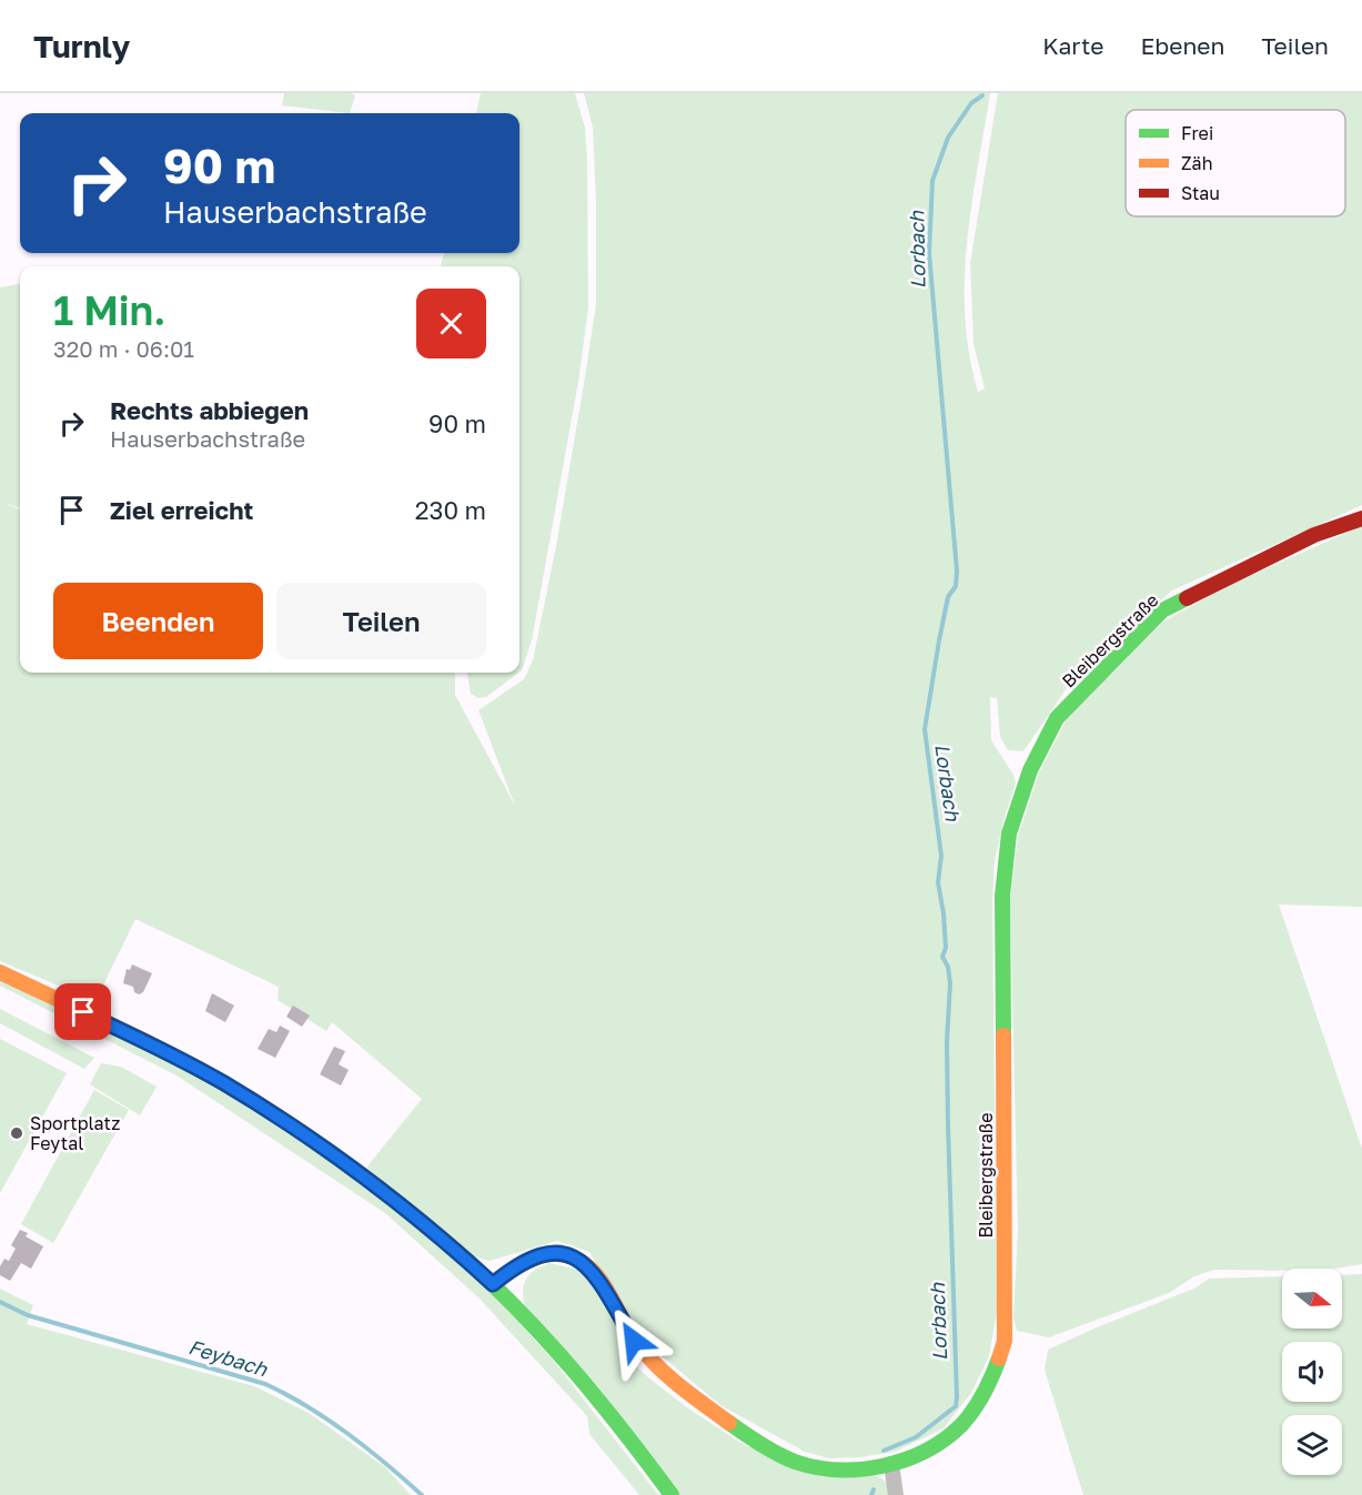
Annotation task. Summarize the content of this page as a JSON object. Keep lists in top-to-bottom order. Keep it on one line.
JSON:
{"streets":{"street":["Bleibergstraße"]},"water":["Lorbach","Feybach"],"places":["Sportplatz Feytal"],"legend":["Frei","Zäh","Stau"],"north":"right","page":{"header":"Turnly","nav":["Karte","Ebenen","Teilen"],"turn":["90 m","Hauserbachstraße"],"heading":["1 Min.","320 m · 06:01"],"list":[{"name":"Rechts abbiegen","note":"Hauserbachstraße","value":"90 m"},{"name":"Ziel erreicht","value":"230 m"}],"buttons":["Beenden","Teilen"]}}
